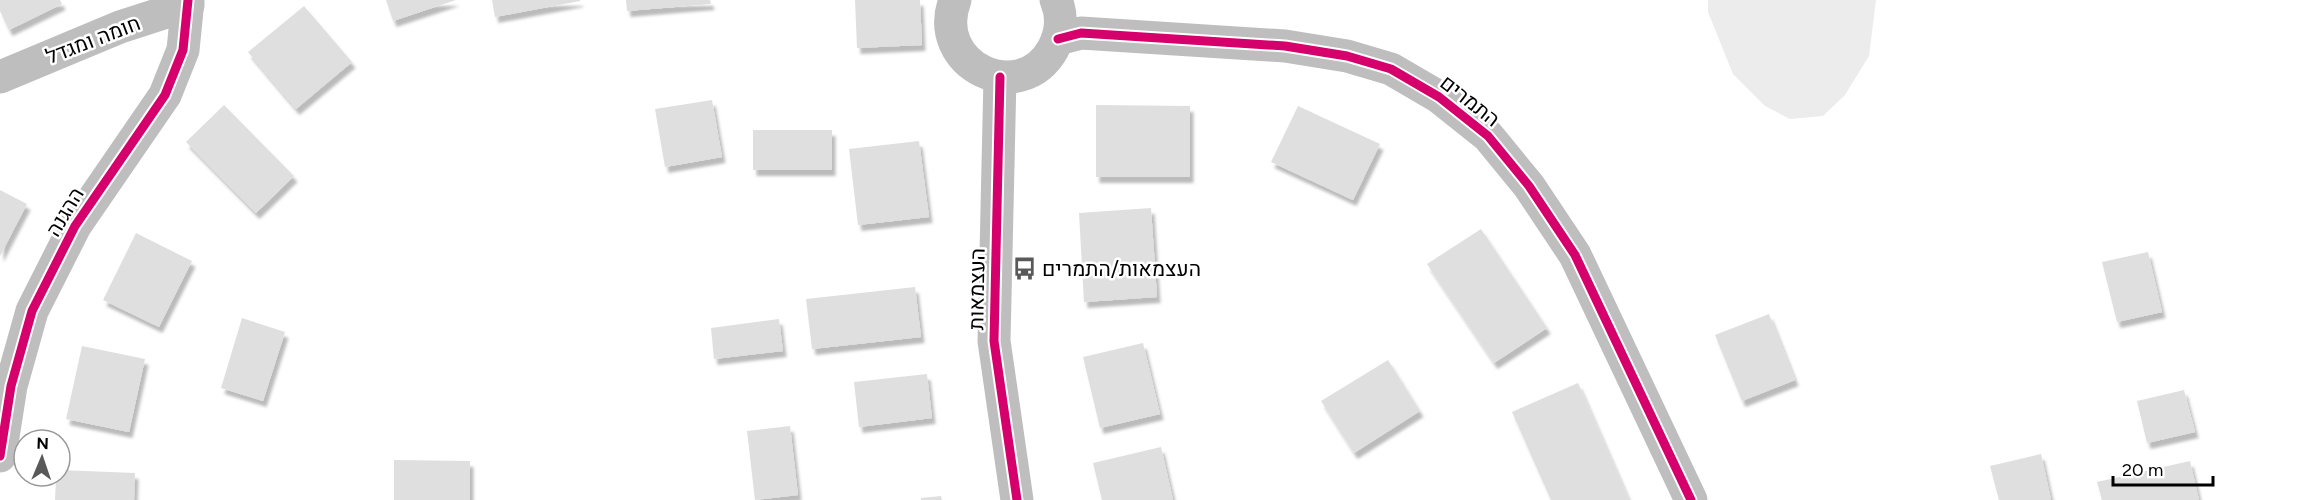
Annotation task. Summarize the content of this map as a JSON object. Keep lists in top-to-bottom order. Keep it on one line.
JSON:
{"streets":{"street":["חומה ומגדל","התמרים","ההגנה","העצמאות"]},"crossings":[["חומה ומגדל","ההגנה"]],"places":{"bus stop":["העצמאות/התמרים"]},"scale_bar":"20 m","north":"top"}
